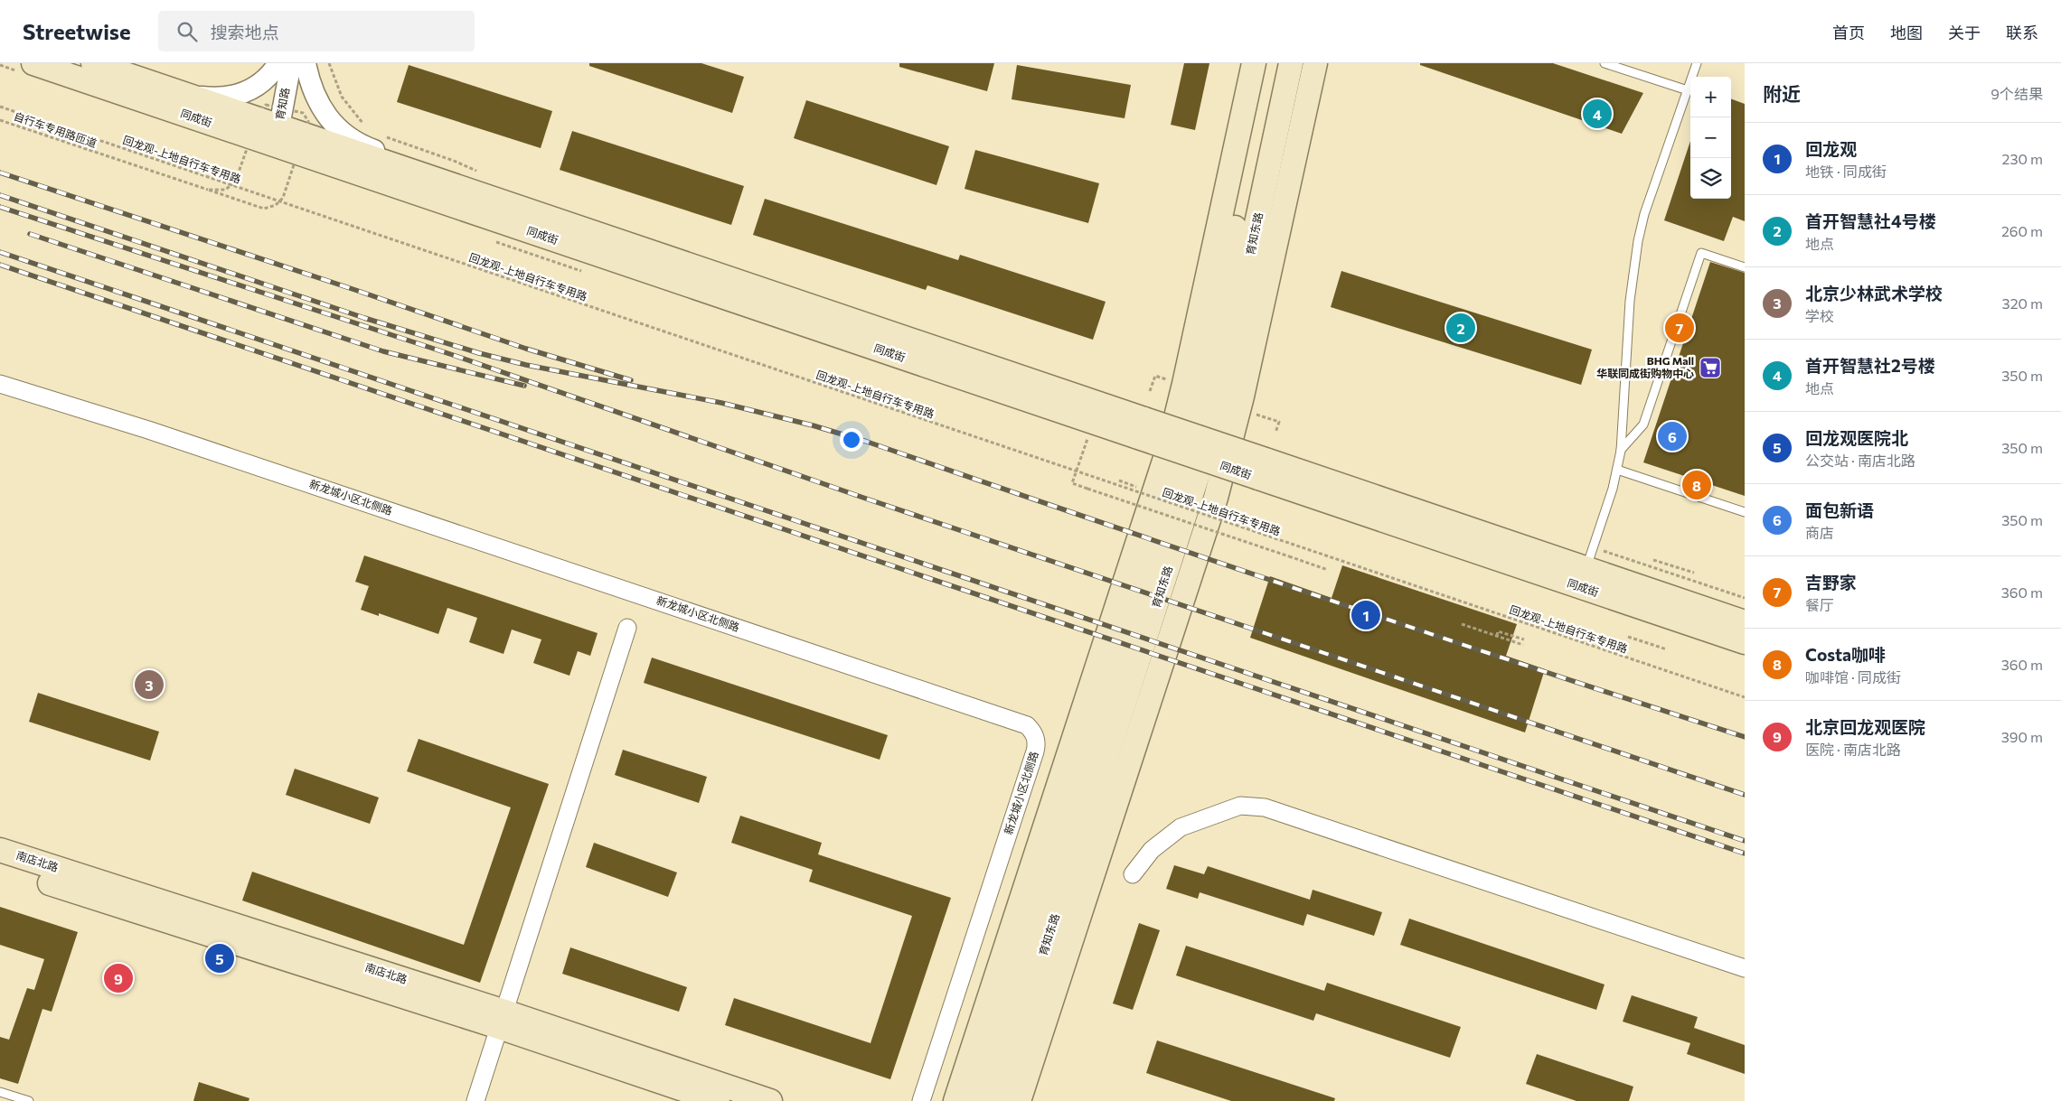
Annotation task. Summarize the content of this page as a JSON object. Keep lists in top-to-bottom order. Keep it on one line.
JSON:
{"streets":{"main road":["同成街","育知东路","南店北路"],"street":["育知路","新龙城小区北侧路"],"path":["自行车专用路匝道","回龙观-上地自行车专用路"]},"crossings":[["育知路","同成街"]],"places":{"supermarket":["BHG Mall 华联同成街购物中心"]},"page":{"header":"Streetwise","search":"搜索地点","nav":["首页","地图","关于","联系"],"heading":["附近","9个结果"],"map_buttons":["+","−"],"pins":["4","2","7","6","8","1","3","5","9"],"list":[{"mark":"1","name":"回龙观","note":"地铁 · 同成街","value":"230 m"},{"mark":"2","name":"首开智慧社4号楼","note":"地点","value":"260 m"},{"mark":"3","name":"北京少林武术学校","note":"学校","value":"320 m"},{"mark":"4","name":"首开智慧社2号楼","note":"地点","value":"350 m"},{"mark":"5","name":"回龙观医院北","note":"公交站 · 南店北路","value":"350 m"},{"mark":"6","name":"面包新语","note":"商店","value":"350 m"},{"mark":"7","name":"吉野家","note":"餐厅","value":"360 m"},{"mark":"8","name":"Costa咖啡","note":"咖啡馆 · 同成街","value":"360 m"},{"mark":"9","name":"北京回龙观医院","note":"医院 · 南店北路","value":"390 m"}]}}
